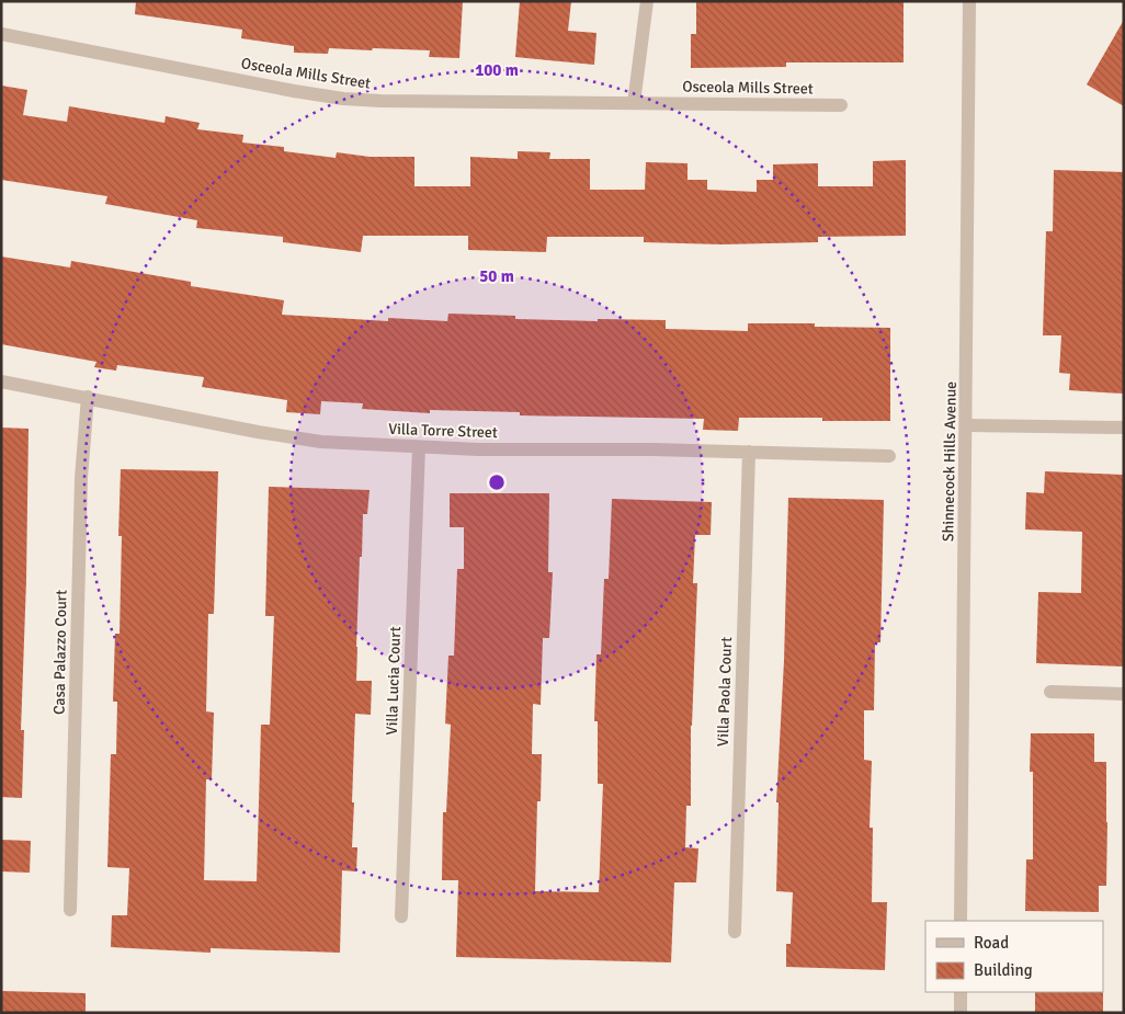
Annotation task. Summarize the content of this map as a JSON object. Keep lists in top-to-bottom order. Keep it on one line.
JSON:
{"streets":{"street":["Osceola Mills Street","Villa Torre Street","Shinnecock Hills Avenue","Casa Palazzo Court","Villa Lucia Court","Villa Paola Court"]},"crossings":[["Villa Torre Street","Casa Palazzo Court"],["Villa Torre Street","Villa Lucia Court"],["Villa Torre Street","Villa Paola Court"]],"legend":["Road","Building"],"rings":["100 m","50 m"]}
